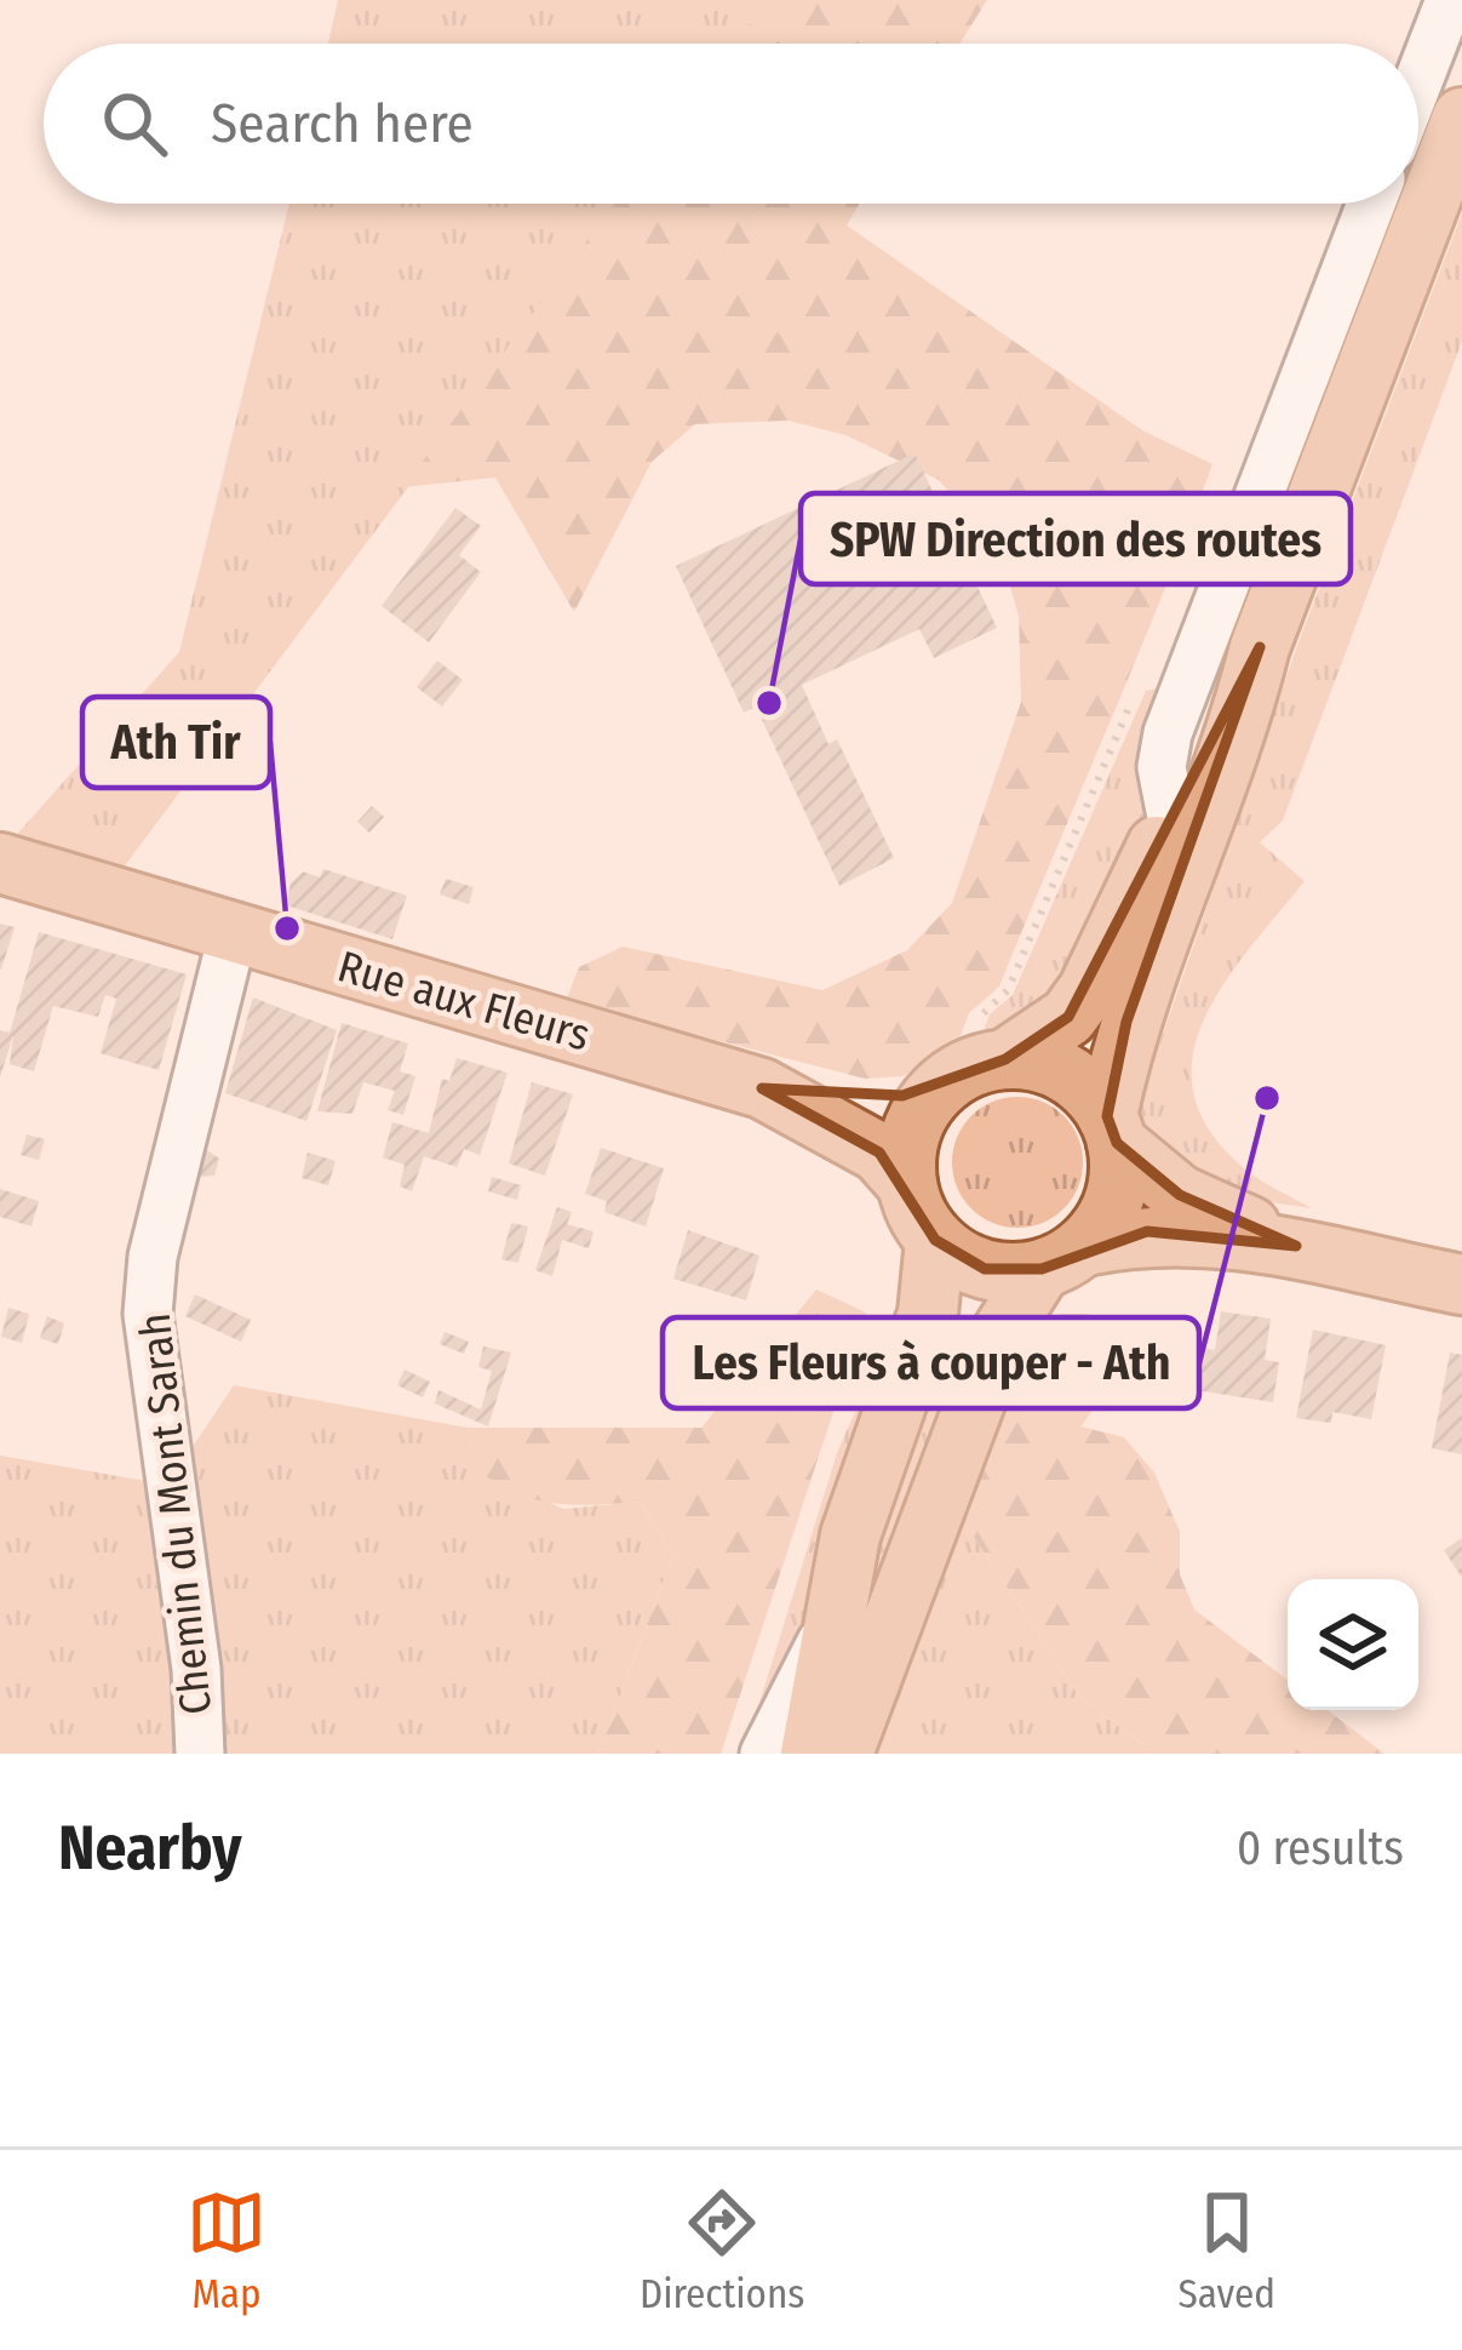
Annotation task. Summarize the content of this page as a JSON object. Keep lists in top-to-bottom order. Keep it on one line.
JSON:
{"streets":{"main road":["Rue aux Fleurs"],"street":["Chemin du Mont Sarah"]},"crossings":[["Rue aux Fleurs","Chemin du Mont Sarah"]],"places":["SPW Direction des routes","Ath Tir","Les Fleurs à couper - Ath"],"page":{"search":"Search here","heading":["Nearby","0 results"],"nav":["Map","Directions","Saved"]}}
